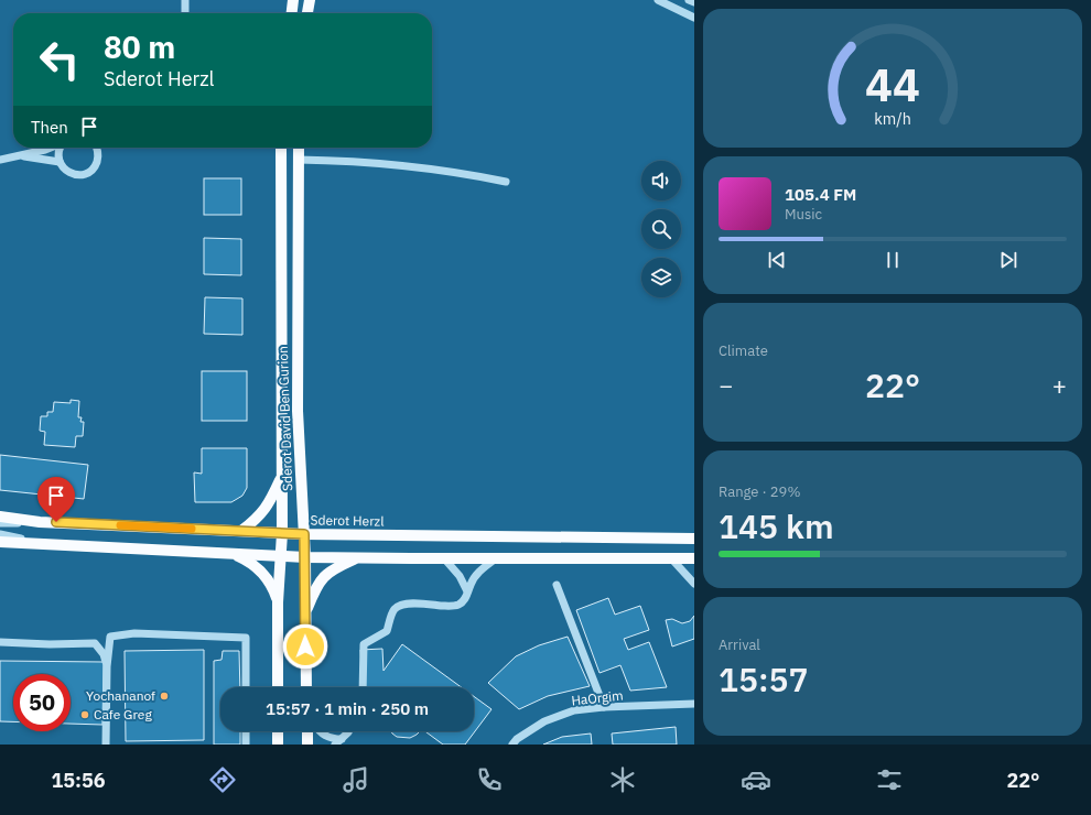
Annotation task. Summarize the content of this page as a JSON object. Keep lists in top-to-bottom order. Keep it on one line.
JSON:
{"streets":{"main road":["Sderot David Ben Gurion","Sderot Herzl"],"street":["HaOrgim"]},"crossings":[["Sderot David Ben Gurion","Sderot Herzl"]],"places":["Yochananof","Cafe Greg"],"page":{"turn":["80 m","Sderot Herzl"],"then":"Then","song":["105.4 FM","Music"],"tile":["Climate",["Range · 29%","145 km"],["Arrival","15:57"]],"heat":["−","22°","+"],"limit":"50","trip":"15:57 · 1 min · 250 m","tabs":["15:56","22°"],"gauge":["44","km/h"]}}
